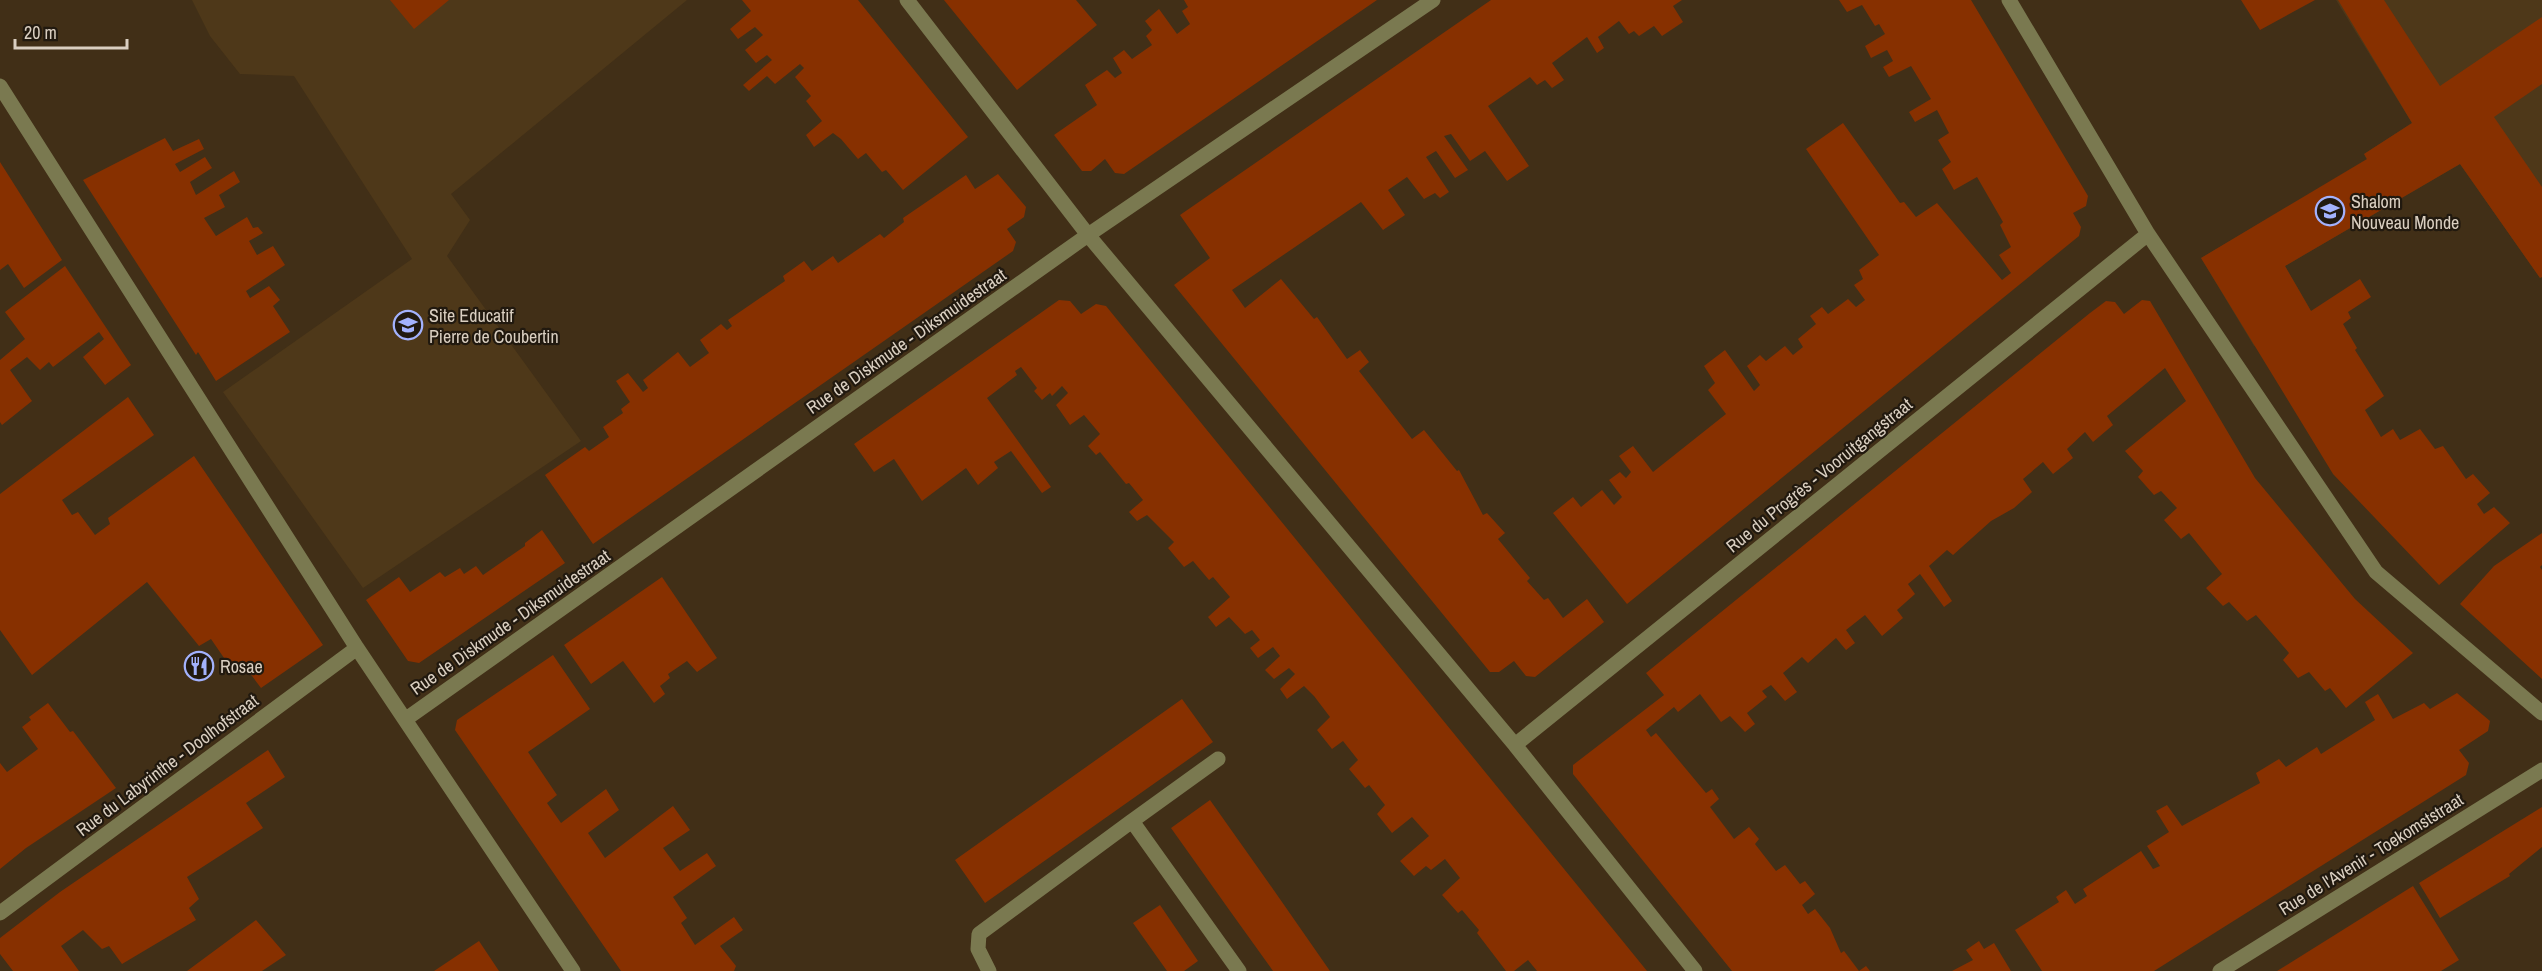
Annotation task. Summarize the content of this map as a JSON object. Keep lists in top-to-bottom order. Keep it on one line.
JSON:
{"streets":{"street":["Rue de Diskmude - Diksmuidestraat","Rue du Progrès - Vooruitgangstraat","Rue du Labyrinthe - Doolhofstraat","Rue de l'Avenir - Toekomststraat"]},"places":{"school or university":["Shalom Nouveau Monde","Site Educatif Pierre de Coubertin"],"restaurant":["Rosae"]},"scale_bar":"20 m"}
